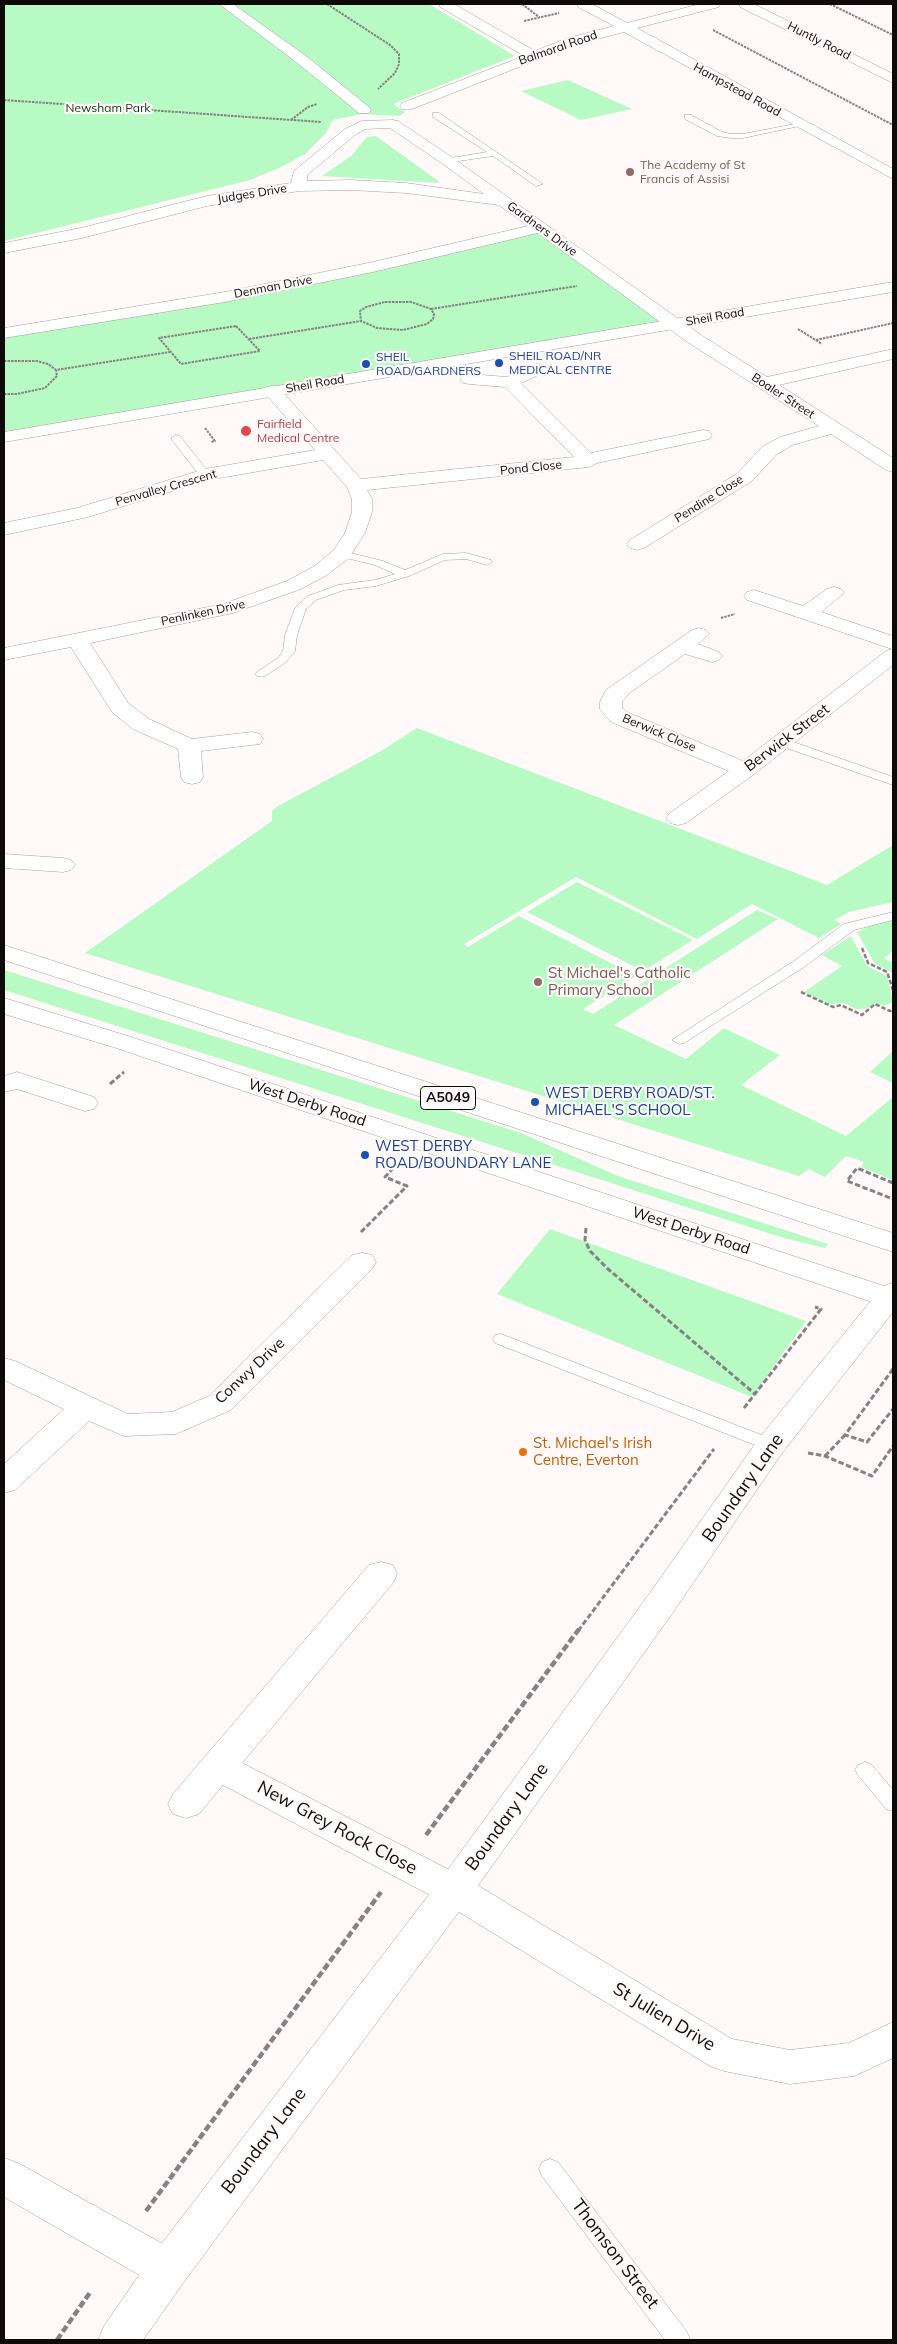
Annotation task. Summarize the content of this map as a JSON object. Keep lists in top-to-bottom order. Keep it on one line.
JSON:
{"streets":{"main road":["Huntly Road","Balmoral Road","Hampstead Road","Judges Drive","Gardners Drive","Denman Drive","Sheil Road","Boaler Street","Pond Close","Penvalley Crescent","Pendine Close","Penlinken Drive","Berwick Close","Berwick Street","A5049","West Derby Road","Conwy Drive","Boundary Lane","New Grey Rock Close","St Julien Drive"],"lane":["Thomson Street"]},"crossings":[["Balmoral Road","Hampstead Road"],["Judges Drive","Gardners Drive"],["Gardners Drive","Denman Drive"],["Gardners Drive","Sheil Road"],["Gardners Drive","Boaler Street"],["Sheil Road","Boaler Street"],["Sheil Road","Penlinken Drive"],["Boaler Street","Pendine Close"],["Pond Close","Penlinken Drive"],["Penvalley Crescent","Penlinken Drive"],["Berwick Close","Berwick Street"],["West Derby Road","Boundary Lane"],["Boundary Lane","New Grey Rock Close"],["Boundary Lane","St Julien Drive"],["New Grey Rock Close","St Julien Drive"]],"parks":["Newsham Park"],"places":["The Academy of St Francis of Assisi","SHEIL ROAD/NR MEDICAL CENTRE","SHEIL ROAD/GARDNERS","Fairfield Medical Centre","St Michael's Catholic Primary School","WEST DERBY ROAD/ST. MICHAEL'S SCHOOL","WEST DERBY ROAD/BOUNDARY LANE","St. Michael's Irish Centre, Everton"]}
